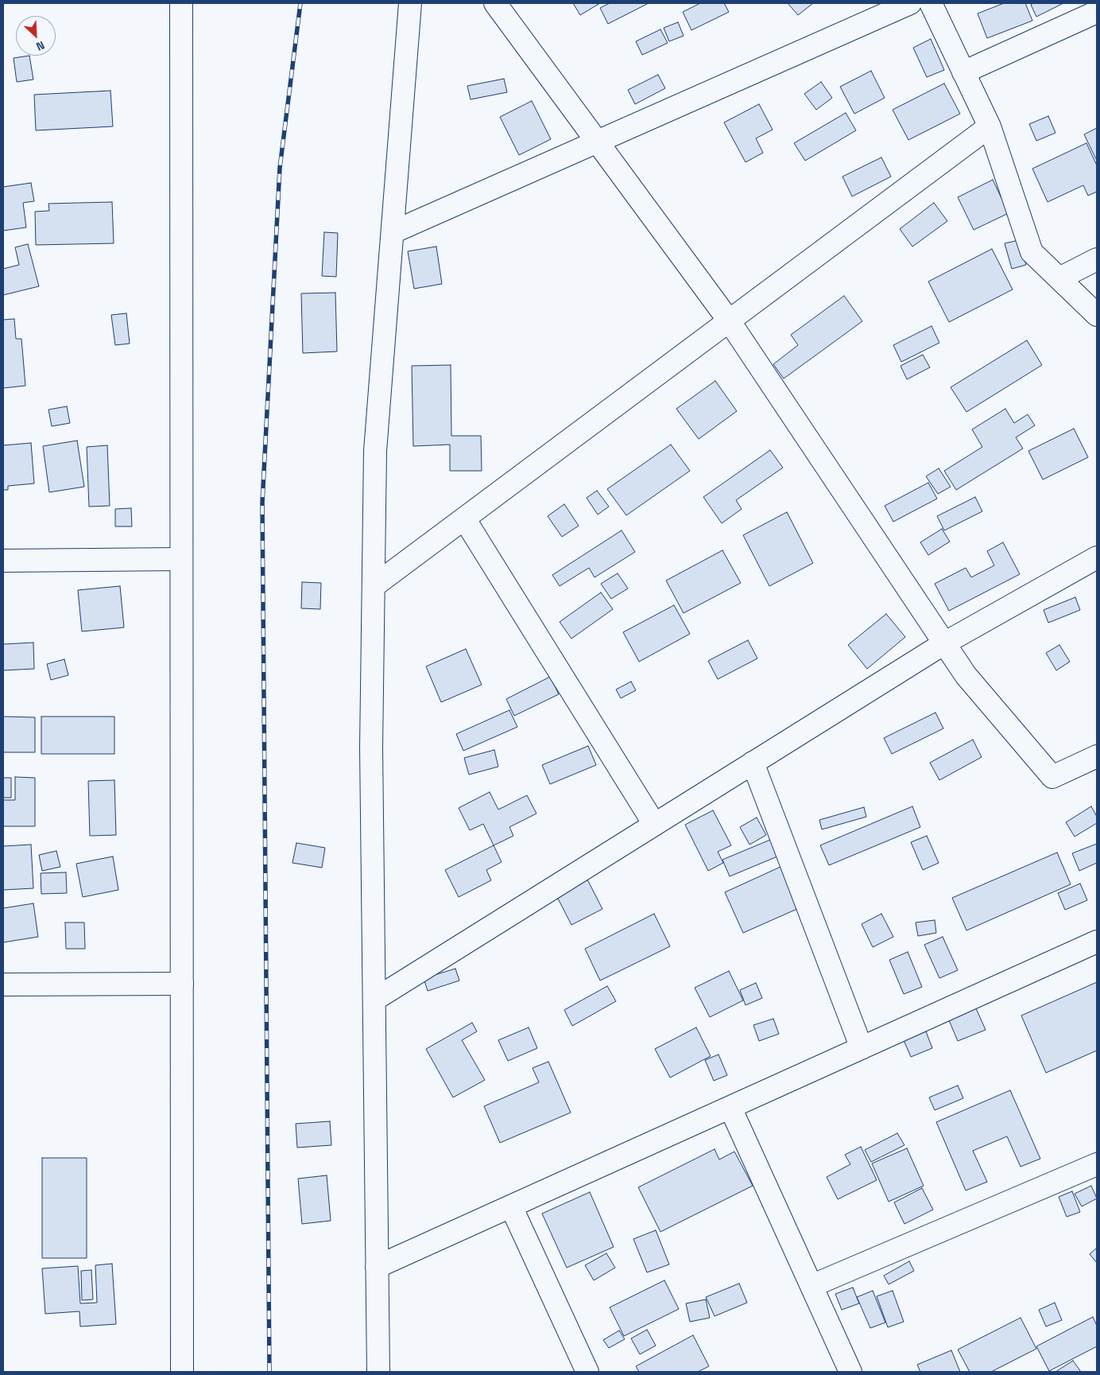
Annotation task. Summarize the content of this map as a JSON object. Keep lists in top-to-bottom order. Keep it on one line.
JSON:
{"north":"bottom right"}
